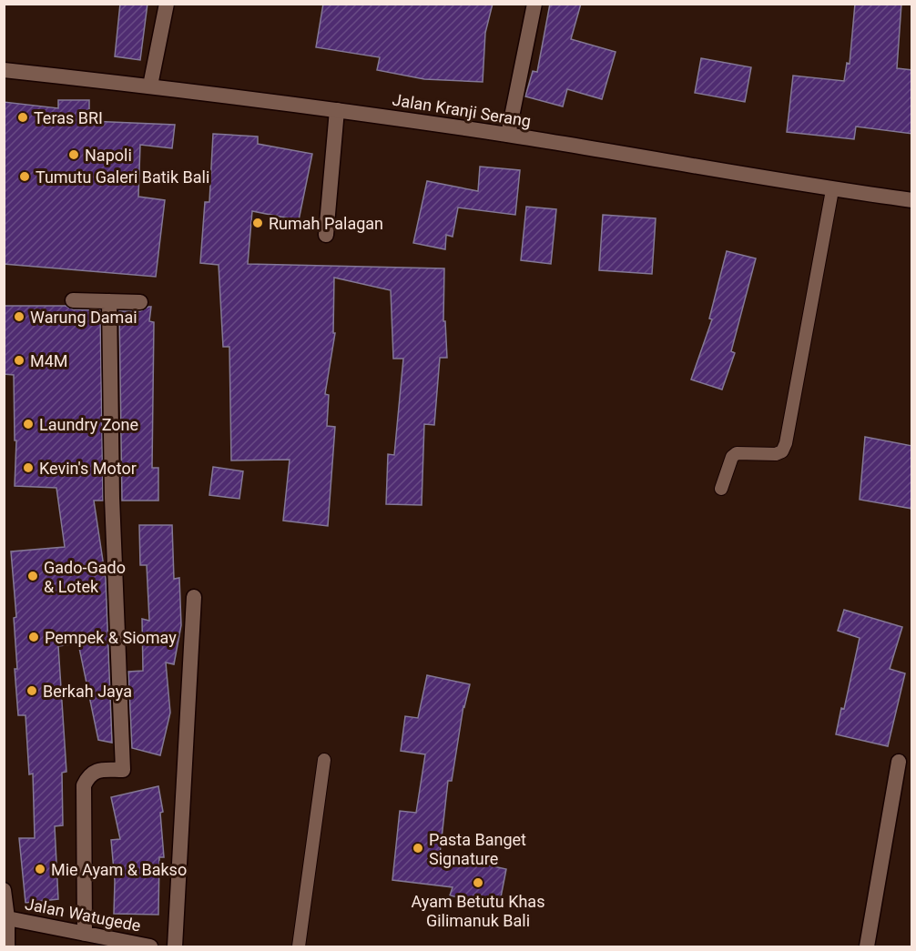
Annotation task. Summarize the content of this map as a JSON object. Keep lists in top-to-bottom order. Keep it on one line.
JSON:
{"streets":{"street":["Jalan Kranji Serang","Jalan Watugede"]},"places":["Teras BRI","Napoli","Tumutu Galeri Batik Bali","Rumah Palagan","Warung Damai","M4M","Laundry Zone","Kevin's Motor","Gado-Gado & Lotek","Pempek & Siomay","Berkah Jaya","Pasta Banget Signature","Mie Ayam & Bakso","Ayam Betutu Khas Gilimanuk Bali"]}
